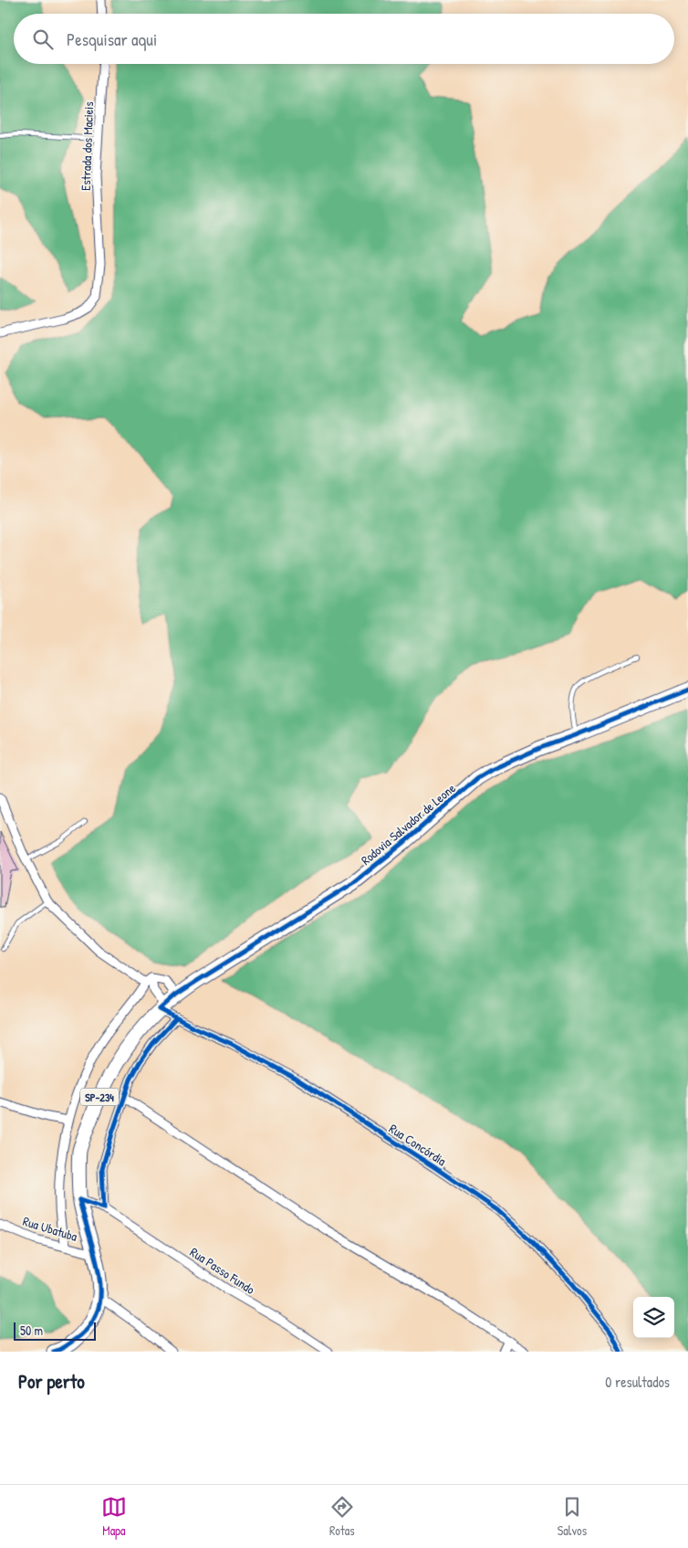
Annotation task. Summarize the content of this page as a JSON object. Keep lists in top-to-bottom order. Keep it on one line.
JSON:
{"streets":{"main road":["Rodovia Salvador de Leone","SP-234"],"street":["Estrada dos Macieis","Rua Concórdia","Rua Ubatuba","Rua Passo Fundo"]},"crossings":[["Rodovia Salvador de Leone","Rua Concórdia"],["Rodovia Salvador de Leone","Rua Ubatuba"],["Rodovia Salvador de Leone","Rua Passo Fundo"]],"scale_bar":"50 m","page":{"search":"Pesquisar aqui","scale":"50 m","heading":["Por perto","0 resultados"],"nav":["Mapa","Rotas","Salvos"]}}
